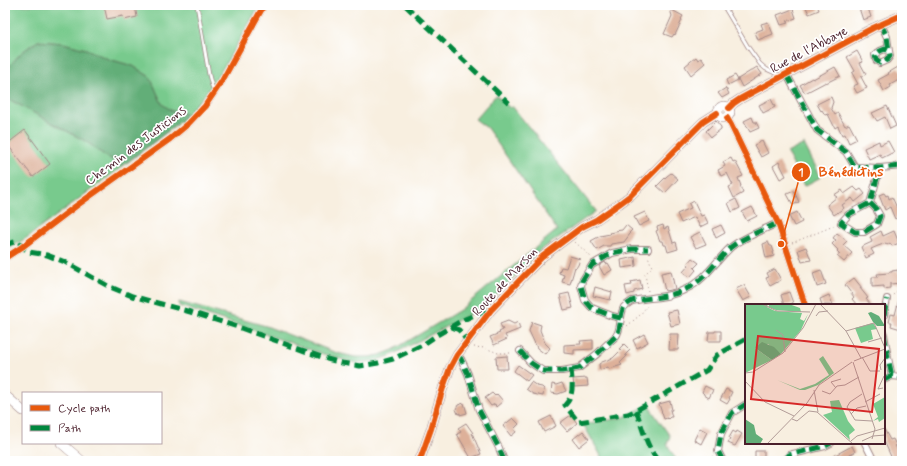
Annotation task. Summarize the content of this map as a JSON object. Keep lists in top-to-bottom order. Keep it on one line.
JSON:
{"streets":{"street":["Rue de l'Abbaye","Chemin des Justicions","Route de Marson"]},"crossings":[["Rue de l'Abbaye","Route de Marson"]],"places":["Bénédictins"],"legend":["Cycle path","Path"]}
